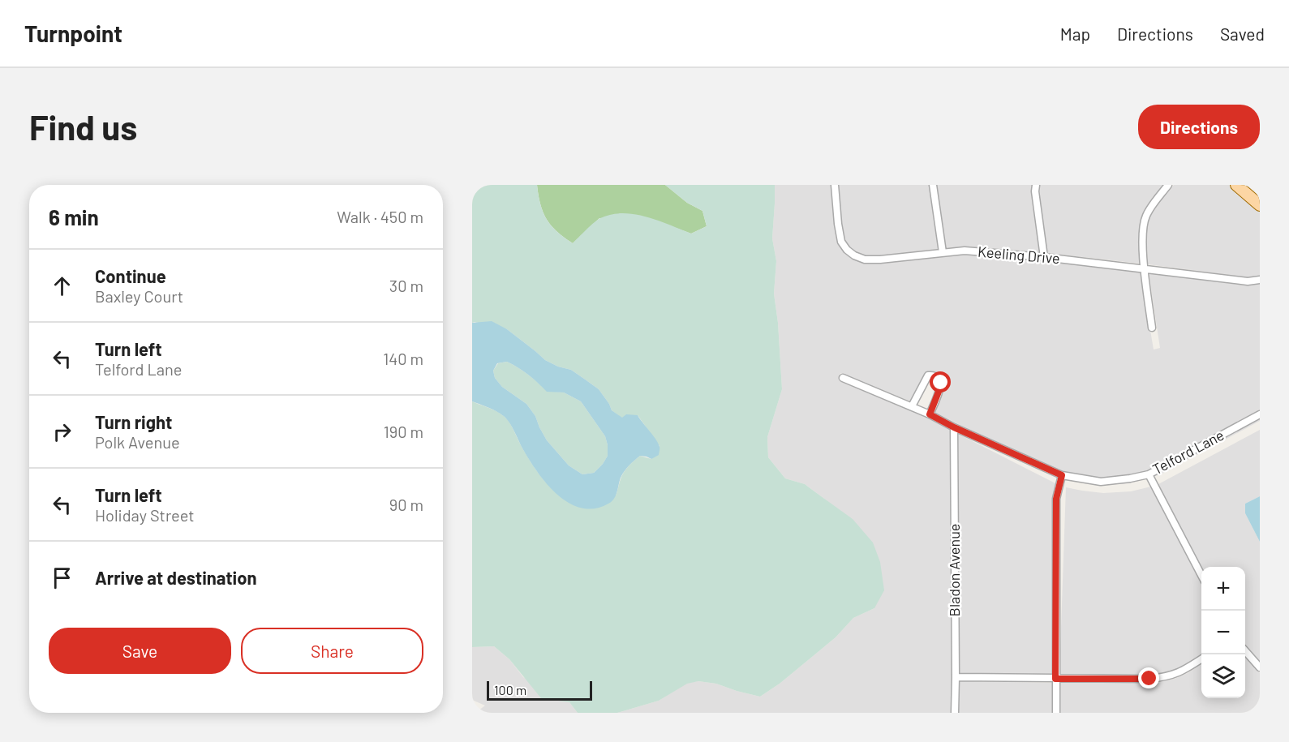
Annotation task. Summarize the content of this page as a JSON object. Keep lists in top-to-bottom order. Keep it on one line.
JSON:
{"streets":{"street":["Keeling Drive","Telford Lane","Bladon Avenue"]},"crossings":[["Telford Lane","Bladon Avenue"]],"scale_bar":"100 m","page":{"header":"Turnpoint","nav":["Map","Directions","Saved"],"buttons":["Directions",["Save","Share"]],"title":"Find us","heading":["6 min","Walk · 450 m"],"list":[["Continue","Baxley Court","30 m"],["Turn left","Telford Lane","140 m"],["Turn right","Polk Avenue","190 m"],["Turn left","Holiday Street","90 m"],"Arrive at destination"],"map_buttons":["+","−"],"scale":"100 m"}}
